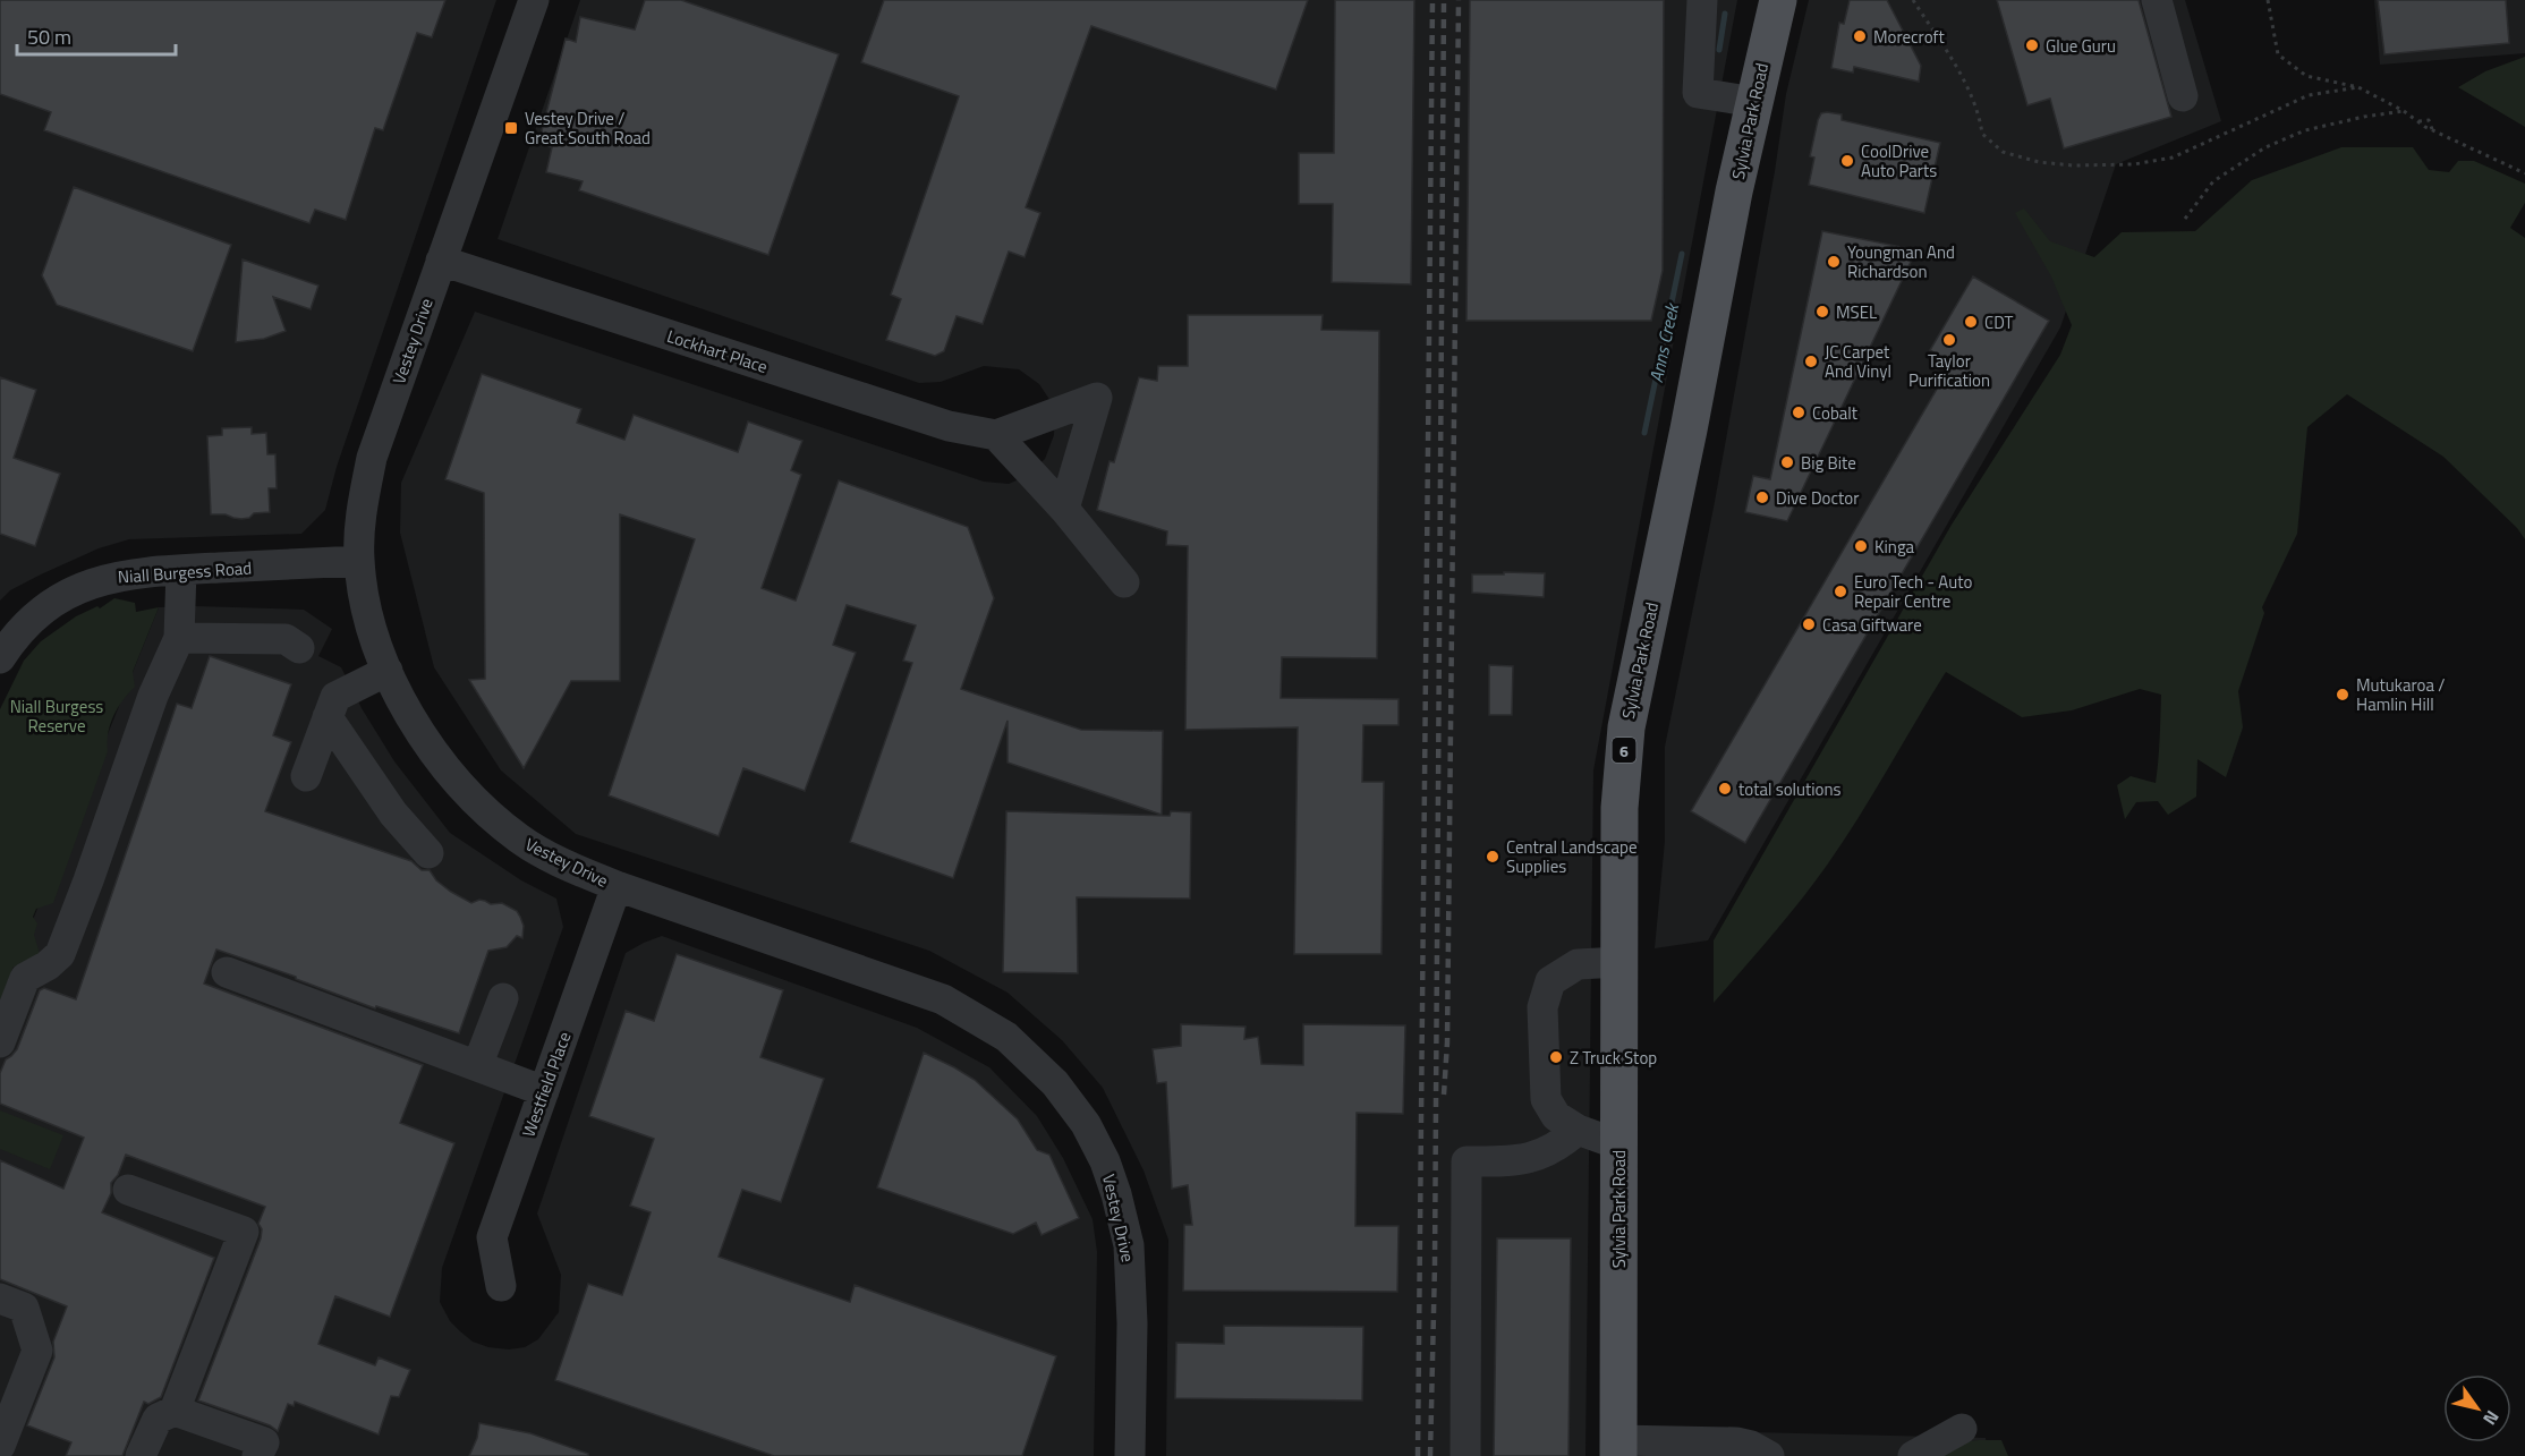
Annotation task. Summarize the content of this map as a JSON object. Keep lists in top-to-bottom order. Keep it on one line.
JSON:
{"streets":{"main road":["Sylvia Park Road","6"],"street":["Vestey Drive","Lockhart Place","Niall Burgess Road","Westfield Place"]},"crossings":[["Vestey Drive","Lockhart Place"],["Vestey Drive","Niall Burgess Road"],["Vestey Drive","Westfield Place"]],"water":["Anns Creek"],"parks":["Niall Burgess Reserve"],"places":{"other":["Morecroft","Glue Guru","CoolDrive Auto Parts","Youngman And Richardson","MSEL","CDT","Taylor Purification","JC Carpet And Vinyl","Cobalt","Big Bite","Dive Doctor","Kinga","Euro Tech - Auto Repair Centre","Casa Giftware","Mutukaroa / Hamlin Hill","total solutions","Central Landscape Supplies","Z Truck Stop"],"transit":["Vestey Drive / Great South Road"]},"scale_bar":"50 m","north":"bottom right"}
